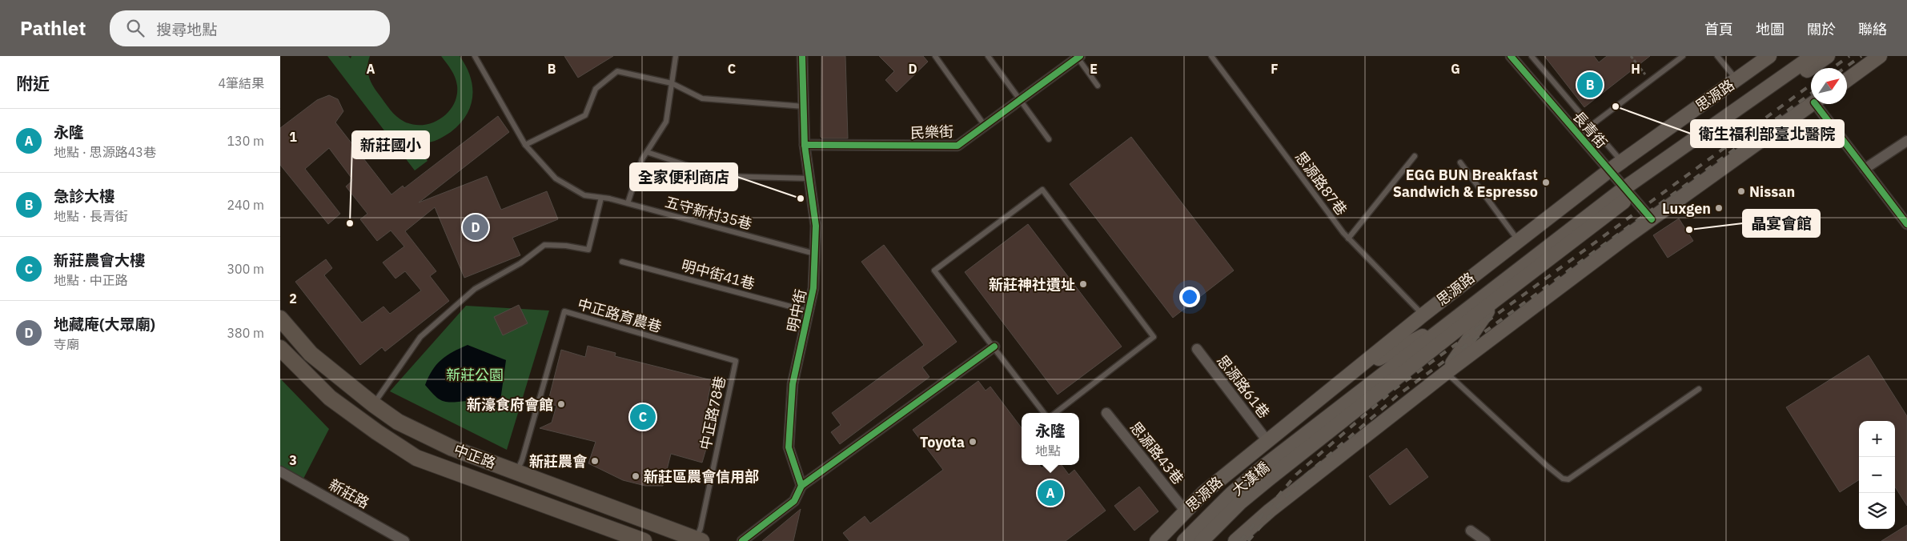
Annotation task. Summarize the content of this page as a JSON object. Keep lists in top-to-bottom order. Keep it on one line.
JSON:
{"streets":{"main road":["思源路","中正路","大漢橋"],"street":["長青街","民樂街","明中街","思源路61巷","思源路43巷","新莊路"],"lane":["思源路87巷","五守新村35巷","明中街41巷","中正路育農巷","中正路78巷"]},"crossings":[["思源路","長青街"],["思源路","思源路87巷"],["思源路","思源路61巷"],["思源路","思源路43巷"],["思源路","大漢橋"],["民樂街","明中街"],["五守新村35巷","明中街"],["明中街41巷","明中街"],["中正路育農巷","中正路78巷"],["中正路育農巷","中正路"],["中正路78巷","中正路"]],"parks":["新莊公園"],"places":["衛生福利部臺北醫院","EGG BUN Breakfast Sandwich & Espresso","Nissan","全家便利商店","Luxgen","新莊國小","晶宴會館","新莊神社遺址","新濠食府會館","Toyota","新莊農會","新莊區農會信用部"],"north":"top right","page":{"header":"Pathlet","search":"搜尋地點","nav":["首頁","地圖","關於","聯絡"],"heading":["附近","4筆結果"],"pins":["B","D","C","A"],"list":[{"mark":"A","name":"永隆","note":"地點 · 思源路43巷","value":"130 m"},{"mark":"B","name":"急診大樓","note":"地點 · 長青街","value":"240 m"},{"mark":"C","name":"新莊農會大樓","note":"地點 · 中正路","value":"300 m"},{"mark":"D","name":"地藏庵(大眾廟)","note":"寺廟","value":"380 m"}],"popup":["永隆","地點"],"map_buttons":["+","−"]},"grid":{"columns":["A","B","C","D","E","F","G","H"],"rows":["1","2","3"]}}
